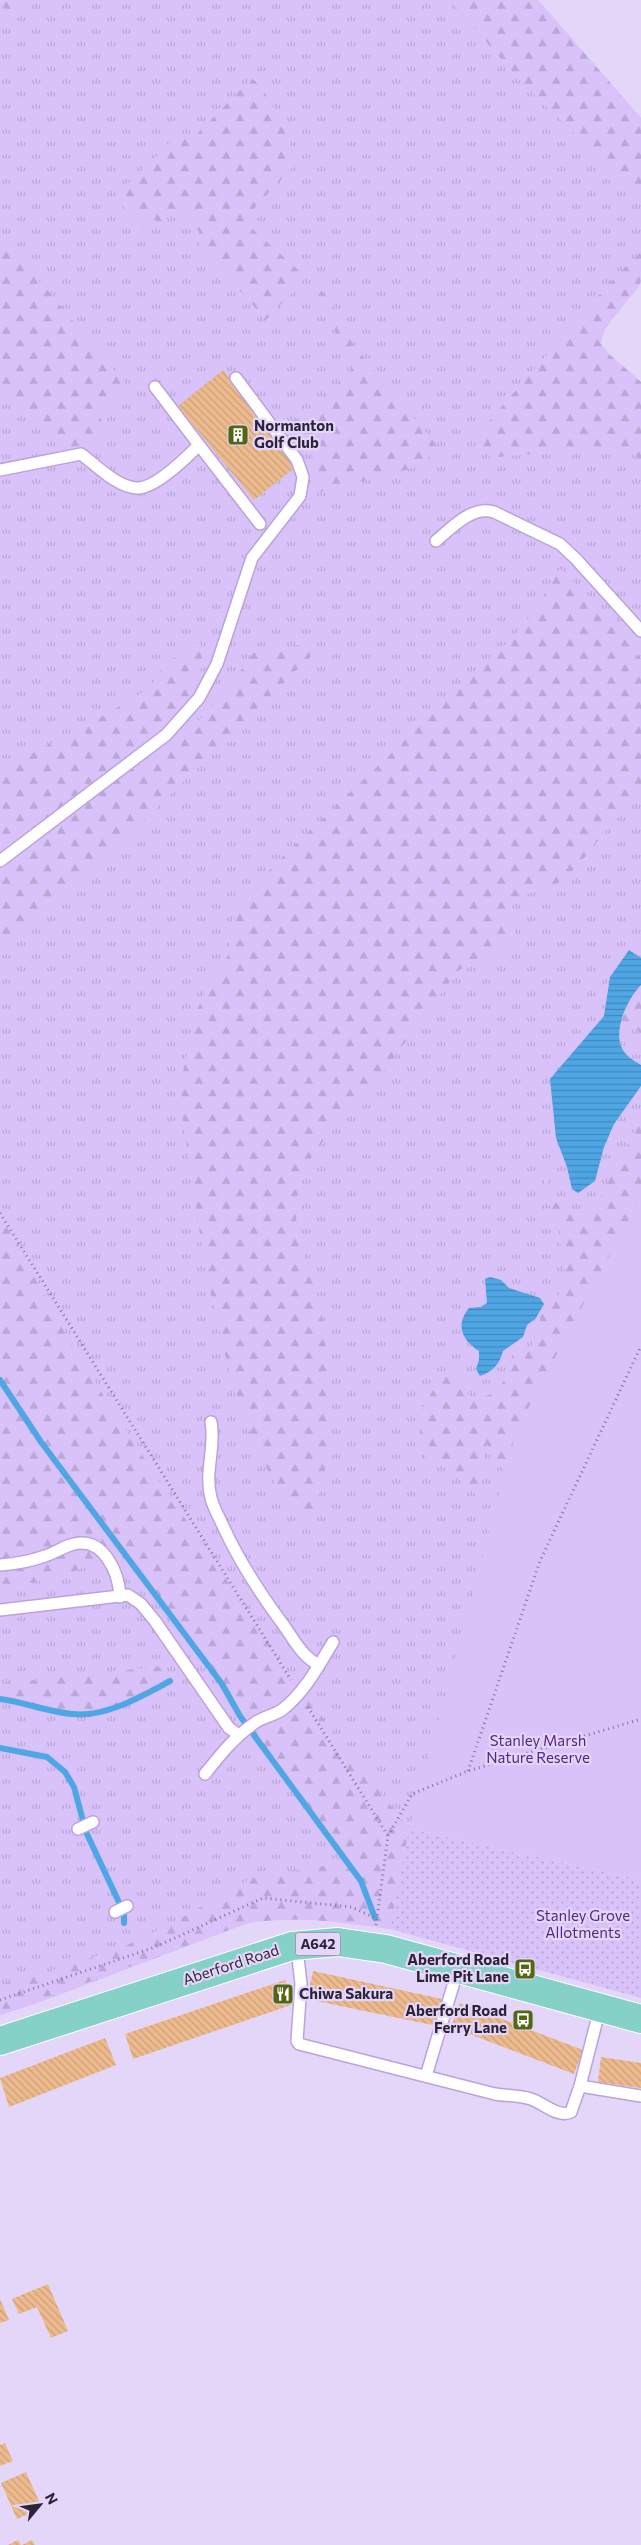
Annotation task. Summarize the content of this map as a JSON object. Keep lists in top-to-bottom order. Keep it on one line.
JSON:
{"streets":{"main road":["A642","Aberford Road"]},"parks":["Stanley Marsh Nature Reserve","Stanley Grove Allotments"],"places":{"building":["Normanton Golf Club"],"bus stop":["Aberford Road Lime Pit Lane","Aberford Road Ferry Lane"],"restaurant":["Chiwa Sakura"]},"north":"top right"}
